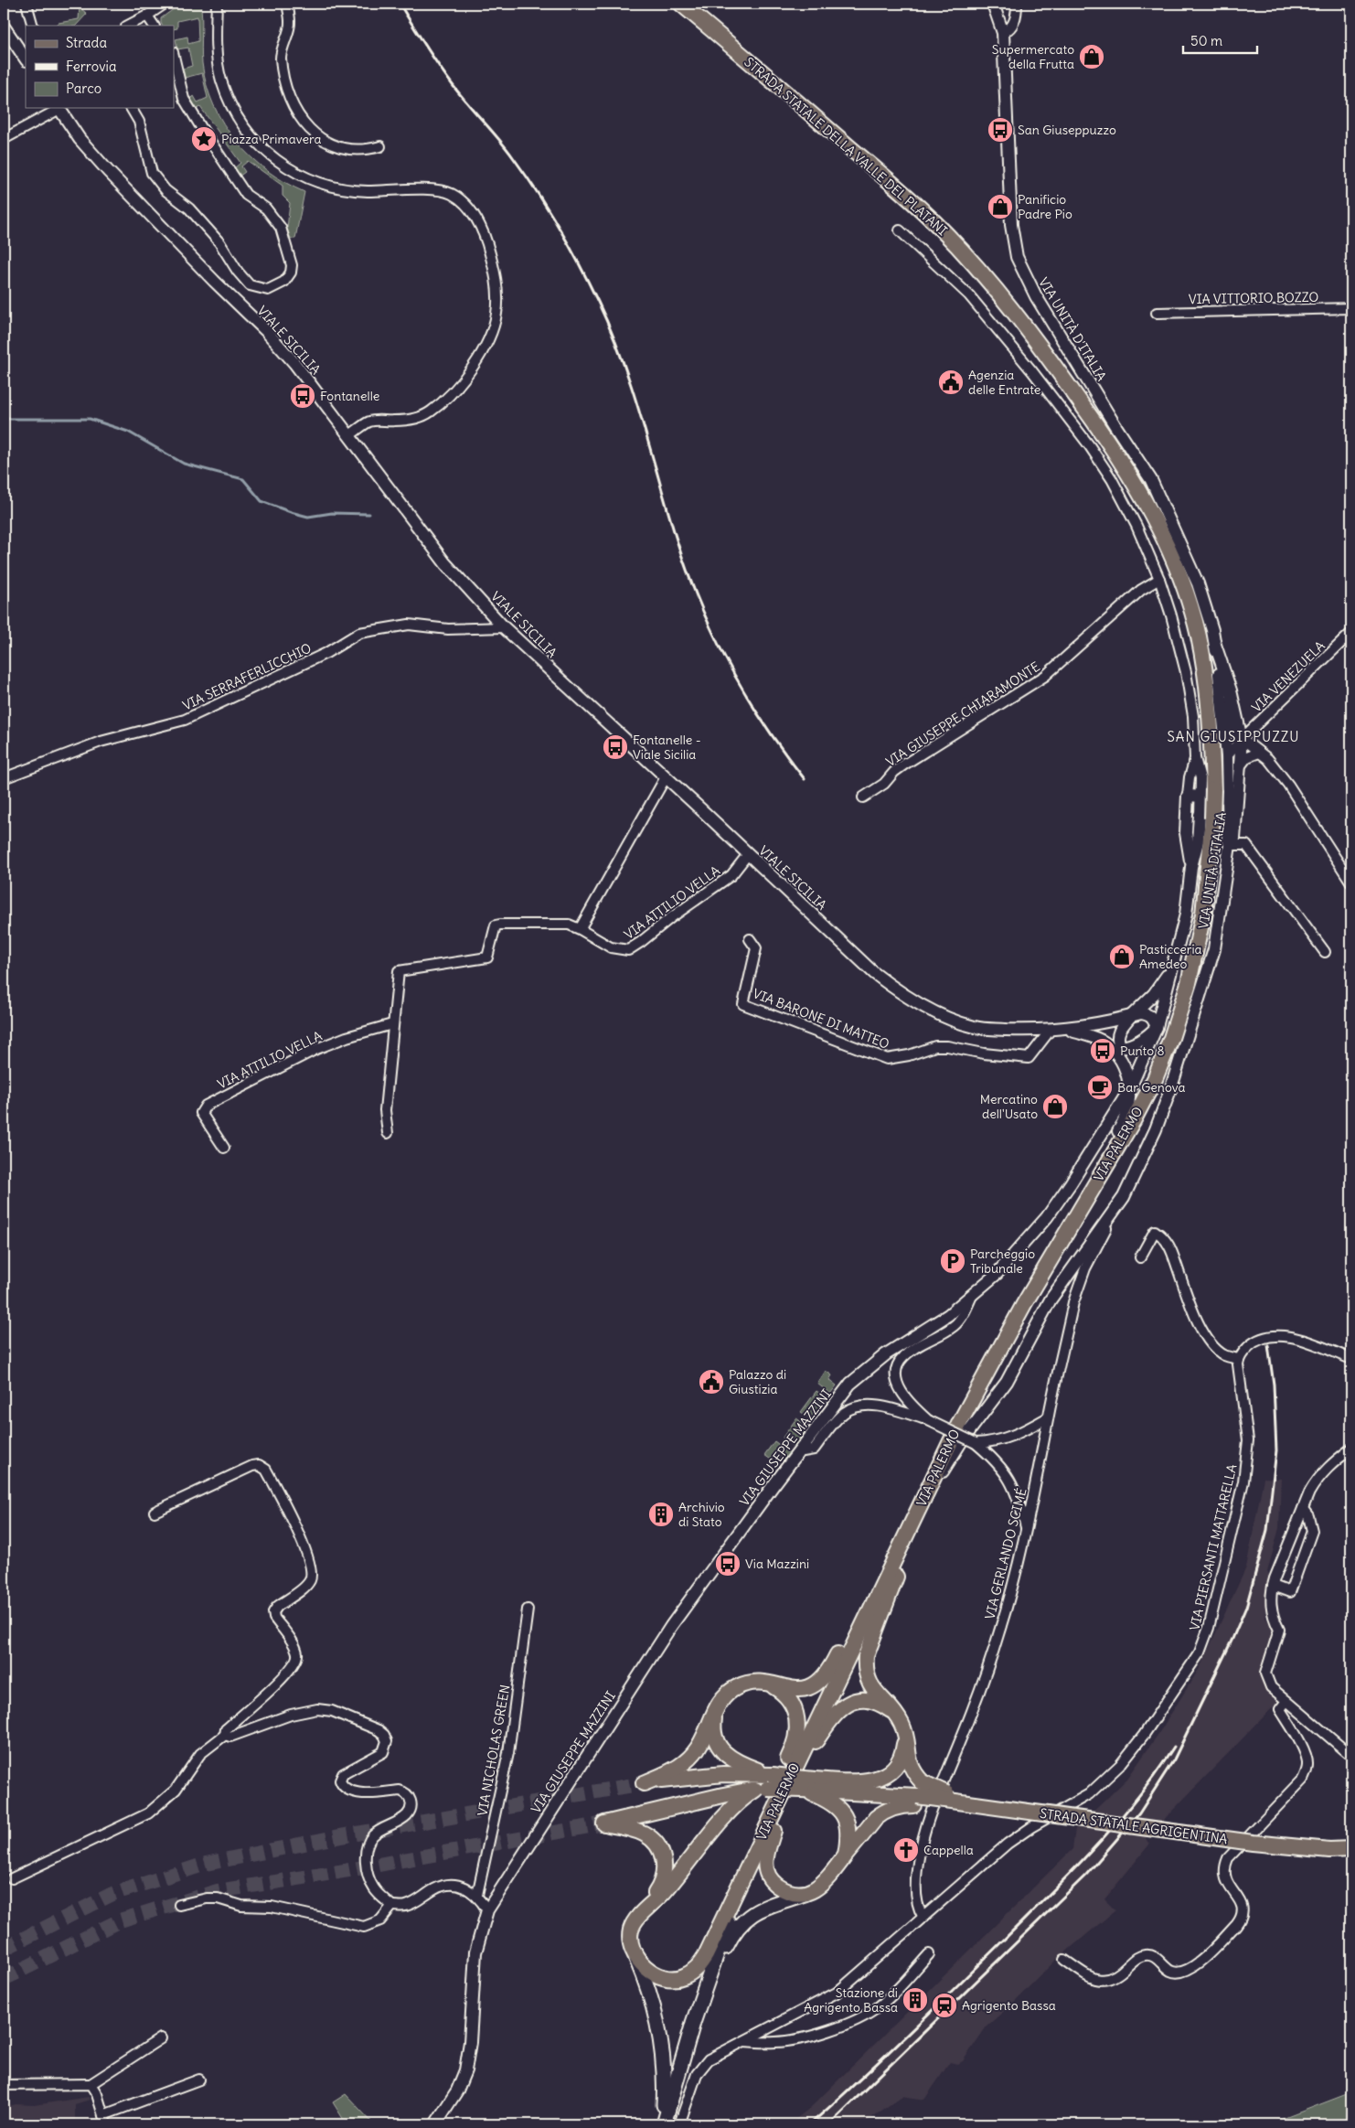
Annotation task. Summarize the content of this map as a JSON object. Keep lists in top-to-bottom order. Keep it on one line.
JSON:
{"streets":{"main road":["STRADA STATALE DELLA VALLE DEL PLATANI","VIA PALERMO","STRADA STATALE AGRIGENTINA"],"street":["VIA VITTORIO BOZZO","VIA UNITÀ D'ITALIA","VIALE SICILIA","VIA SERRAFERLICCHIO","VIA VENEZUELA","VIA GIUSEPPE CHIARAMONTE","VIA ATTILIO VELLA","VIA BARONE DI MATTEO","VIA GIUSEPPE MAZZINI","VIA PIERSANTI MATTARELLA","VIA GERLANDO SCIMÉ","VIA NICHOLAS GREEN"]},"crossings":[["STRADA STATALE DELLA VALLE DEL PLATANI","VIA PALERMO"],["STRADA STATALE DELLA VALLE DEL PLATANI","VIA GIUSEPPE MAZZINI"],["VIA UNITÀ D'ITALIA","VIA VENEZUELA"],["VIA UNITÀ D'ITALIA","VIA PALERMO"],["VIA UNITÀ D'ITALIA","VIA GERLANDO SCIMÉ"],["VIALE SICILIA","VIA SERRAFERLICCHIO"],["VIALE SICILIA","VIA ATTILIO VELLA"],["VIALE SICILIA","VIA BARONE DI MATTEO"],["VIALE SICILIA","VIA GIUSEPPE MAZZINI"],["VIA GIUSEPPE CHIARAMONTE","VIA GIUSEPPE MAZZINI"],["VIA PALERMO","VIA GIUSEPPE MAZZINI"],["VIA PIERSANTI MATTARELLA","VIA GERLANDO SCIMÉ"]],"districts":["SAN GIUSIPPUZZU"],"places":{"shop":["Supermercato della Frutta","Panificio Padre Pio","Pasticceria Amedeo","Mercatino dell'Usato"],"bus stop":["San Giuseppuzzo","Fontanelle","Fontanelle - Viale Sicilia","Punto 8","Via Mazzini"],"place":["Piazza Primavera"],"public building":["Agenzia delle Entrate","Palazzo di Giustizia"],"cafe":["Bar Genova"],"parking":["Parcheggio Tribunale"],"building":["Archivio di Stato","Stazione di Agrigento Bassa"],"church":["Cappella"],"station":["Agrigento Bassa"]},"legend":["Strada","Ferrovia","Parco"],"scale_bar":"50 m"}
